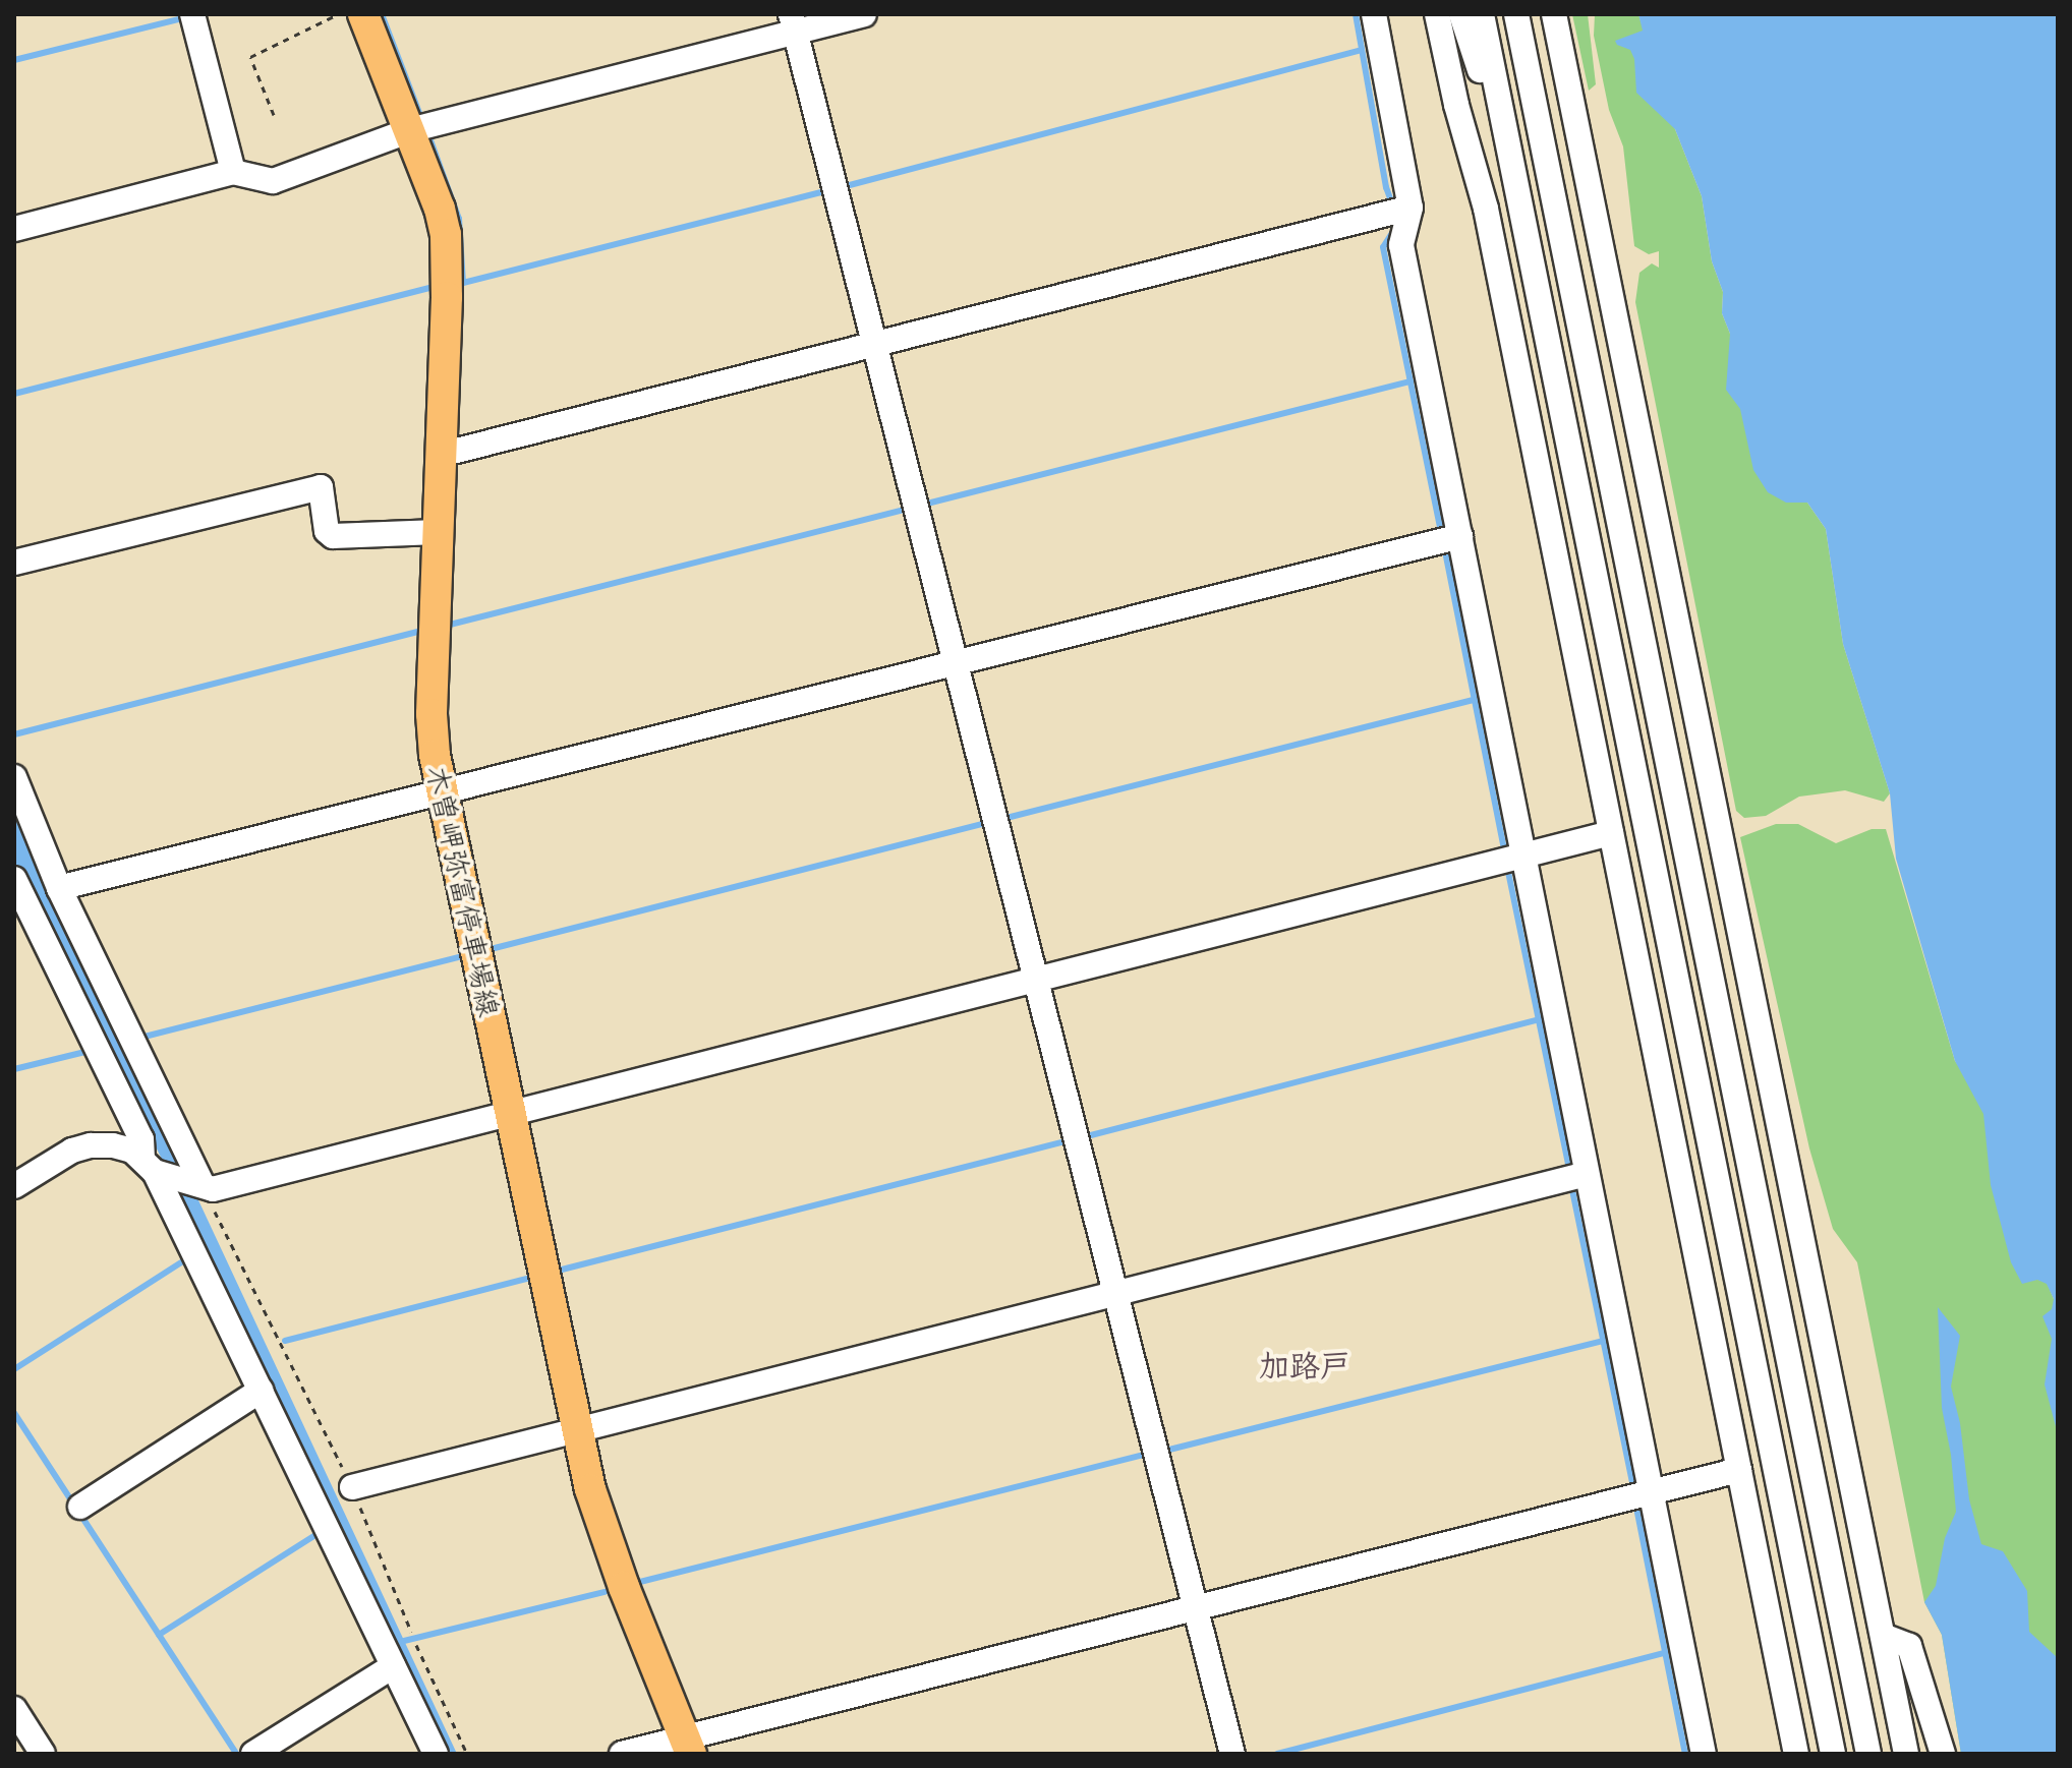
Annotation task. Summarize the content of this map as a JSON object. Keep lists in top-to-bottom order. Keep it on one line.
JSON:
{"streets":{"main road":["木曽岬弥富停車場線"]},"districts":["加路戸"]}
